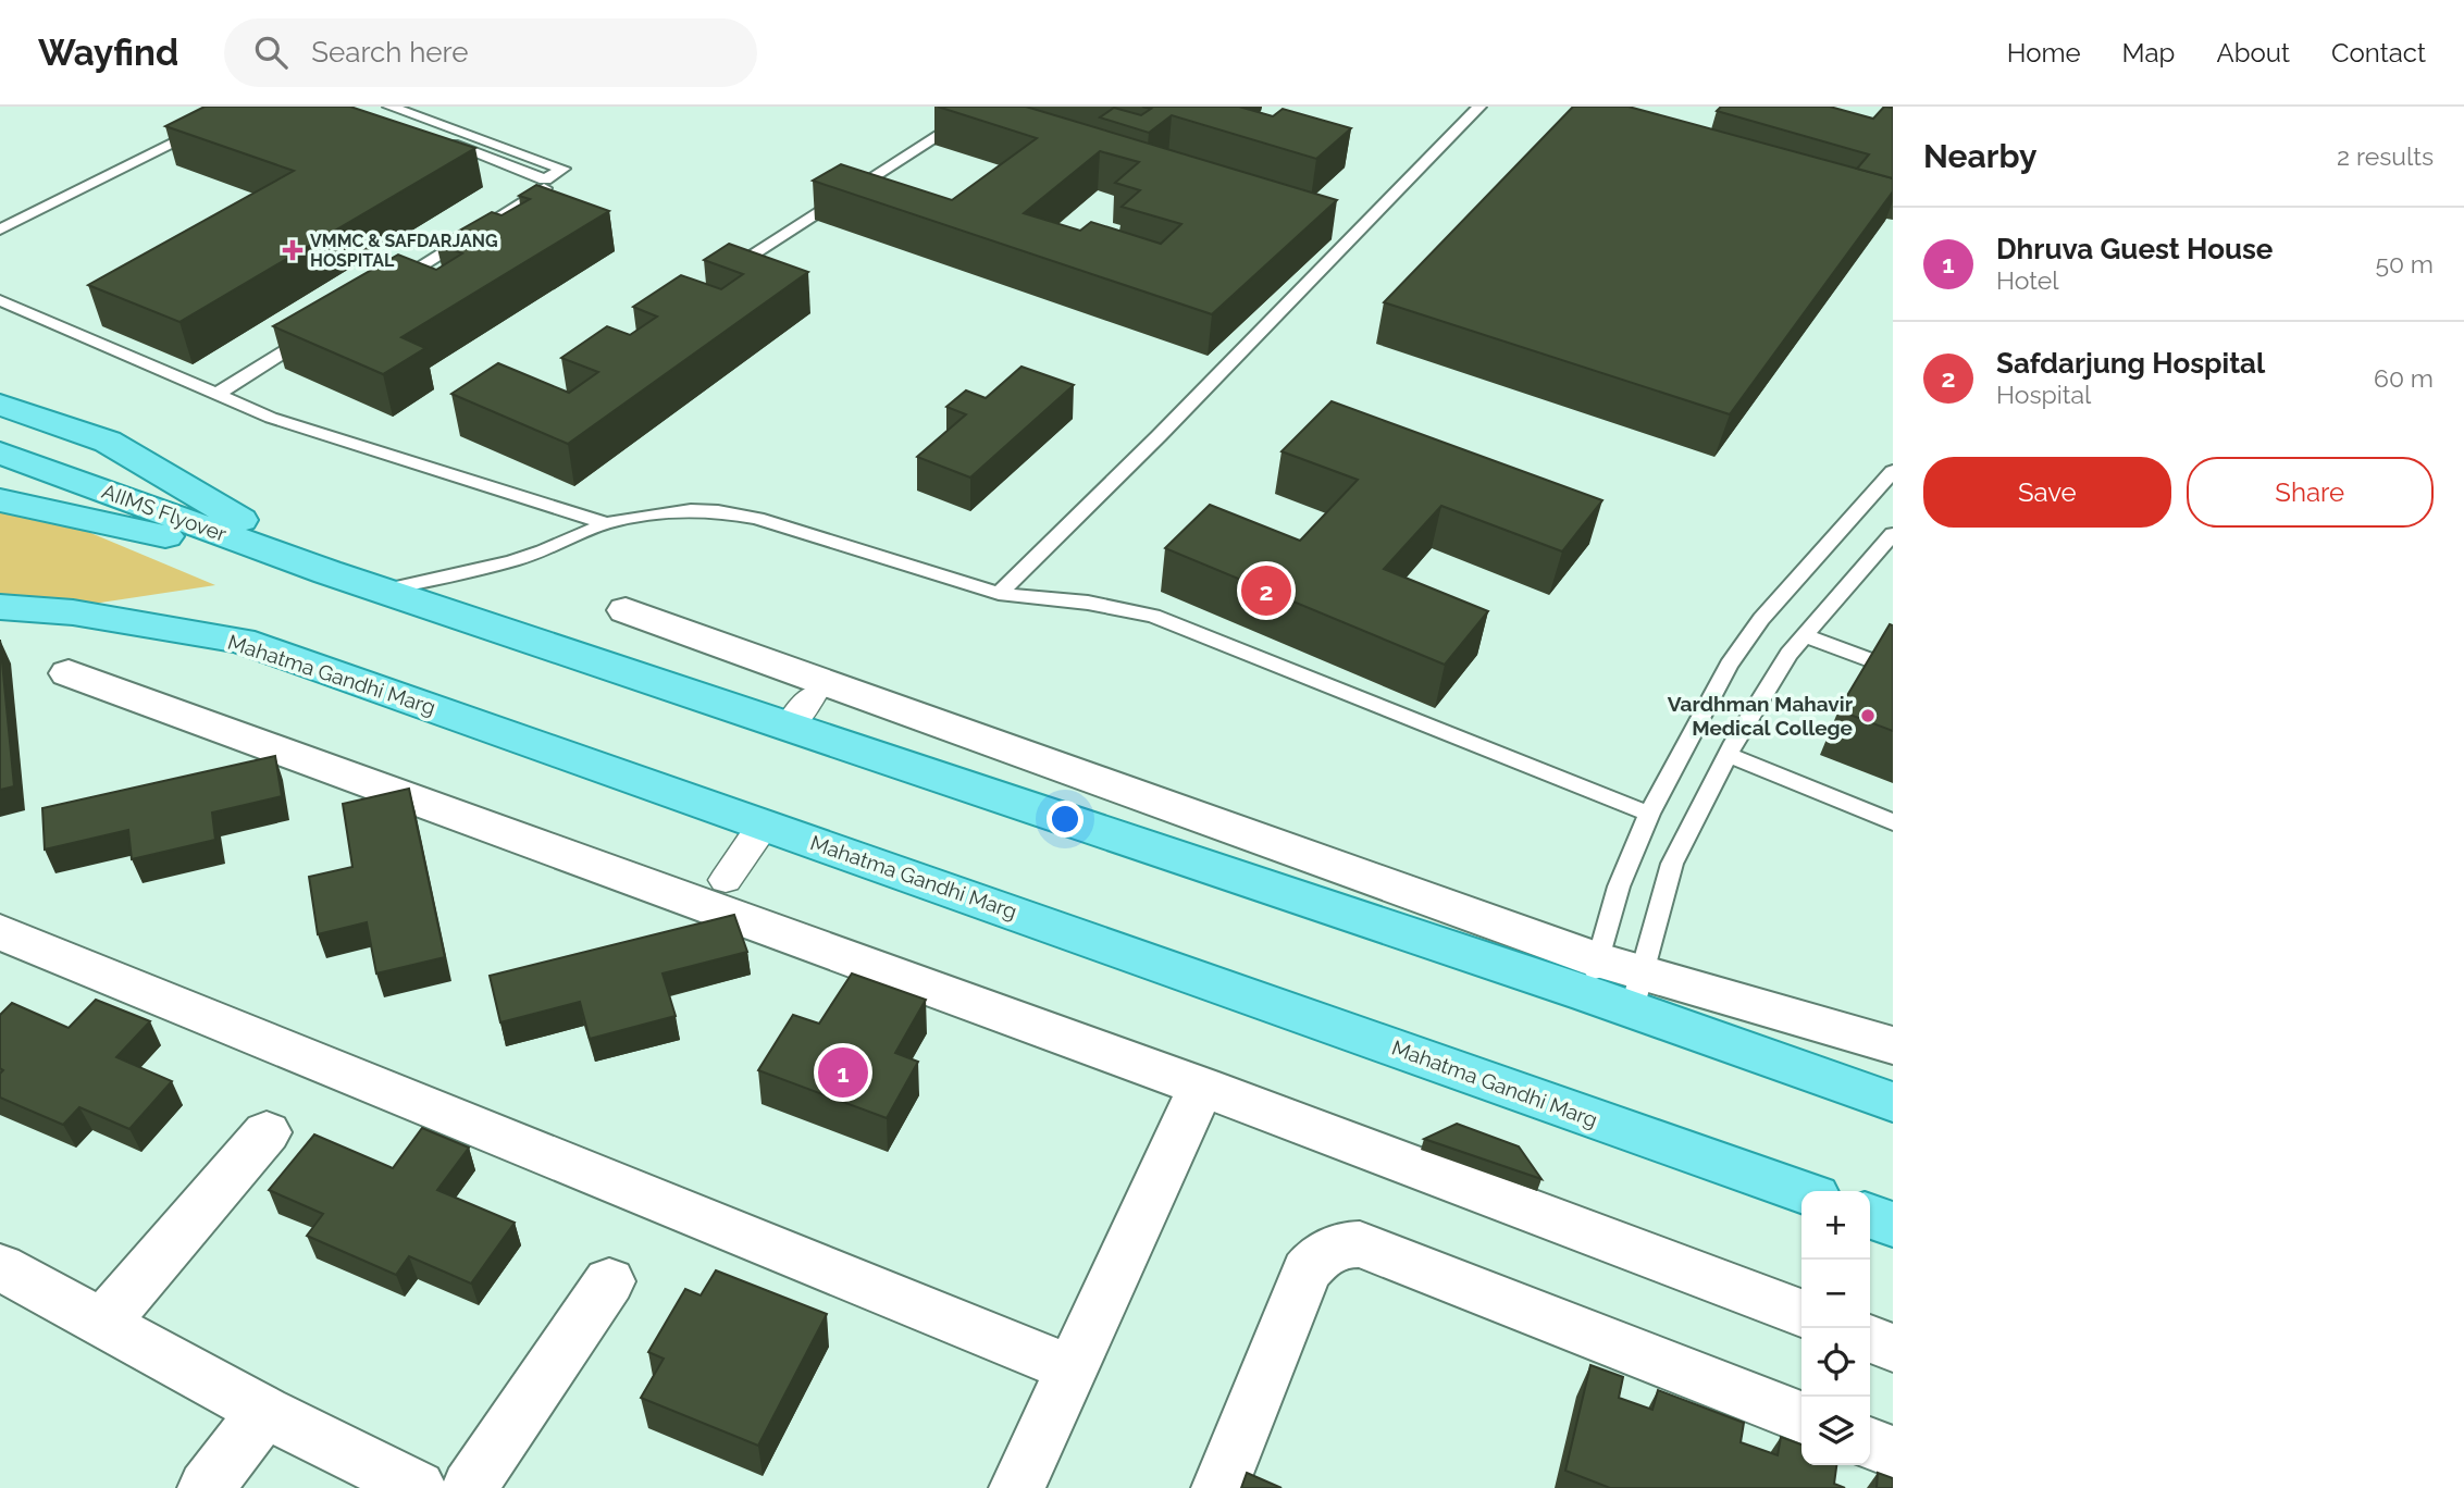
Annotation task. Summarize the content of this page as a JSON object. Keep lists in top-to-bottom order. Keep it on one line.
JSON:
{"streets":{"main road":["AIIMS Flyover","Mahatma Gandhi Marg"]},"places":{"health":["VMMC & SAFDARJANG HOSPITAL"],"other":["Vardhman Mahavir Medical College"]},"page":{"header":"Wayfind","search":"Search here","nav":["Home","Map","About","Contact"],"heading":["Nearby","2 results"],"list":[{"mark":"1","name":"Dhruva Guest House","note":"Hotel","value":"50 m"},{"mark":"2","name":"Safdarjung Hospital","note":"Hospital","value":"60 m"}],"buttons":["Save","Share"],"pins":["2","1"],"map_buttons":["+","−"]}}
